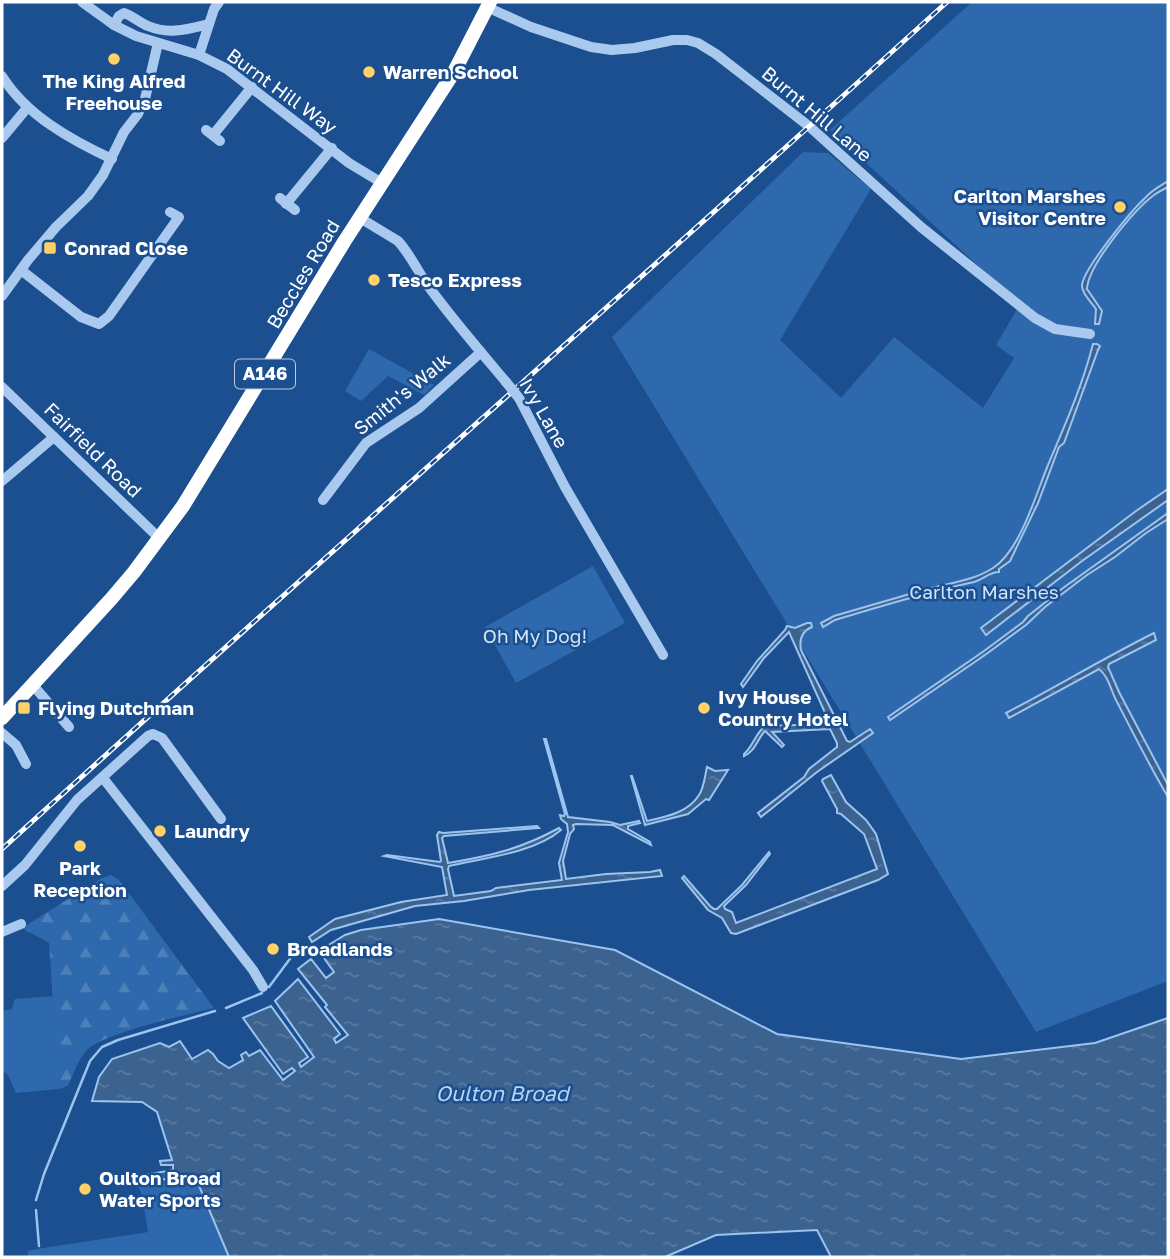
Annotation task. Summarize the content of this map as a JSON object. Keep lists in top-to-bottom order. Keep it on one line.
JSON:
{"streets":{"highway":["Beccles Road","A146"],"street":["Burnt Hill Way","Burnt Hill Lane","Smith's Walk","Ivy Lane","Fairfield Road"]},"crossings":[["Burnt Hill Way","Beccles Road"],["Burnt Hill Lane","Beccles Road"],["Beccles Road","Ivy Lane"],["Beccles Road","Fairfield Road"],["Smith's Walk","Ivy Lane"]],"water":["Oulton Broad"],"parks":["Carlton Marshes","Oh My Dog!"],"places":{"other":["The King Alfred Freehouse","Warren School","Carlton Marshes Visitor Centre","Tesco Express","Ivy House Country Hotel","Laundry","Park Reception","Broadlands","Oulton Broad Water Sports"],"transit":["Conrad Close","Flying Dutchman"]}}
